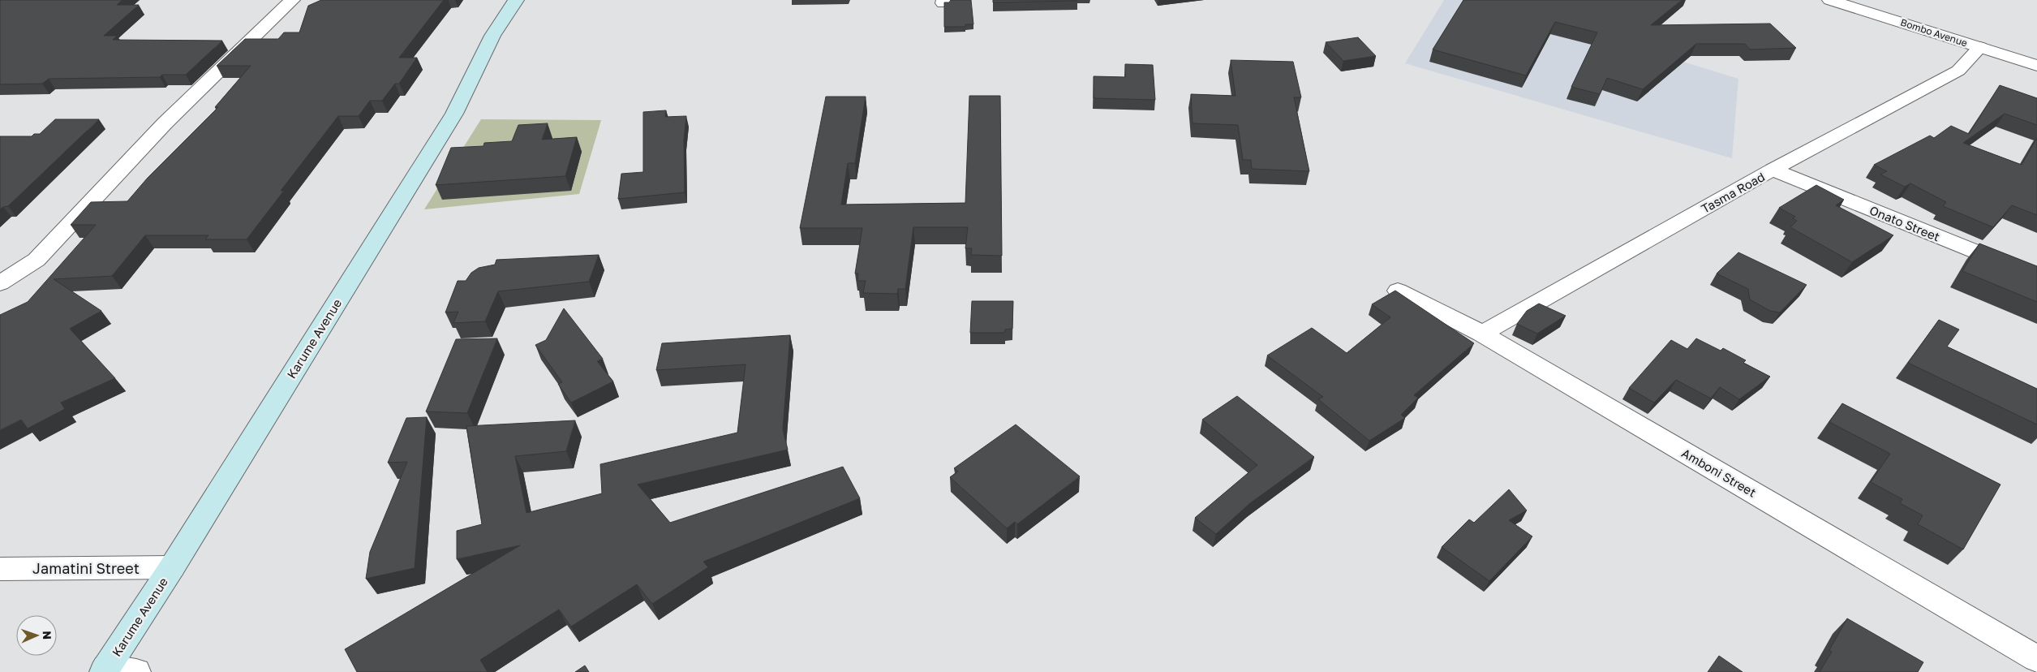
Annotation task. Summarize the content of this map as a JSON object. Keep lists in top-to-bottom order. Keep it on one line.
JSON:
{"streets":{"main road":["Karume Avenue"],"street":["Bombo Avenue","Tasma Road","Onato Street","Amboni Street","Jamatini Street"]},"crossings":[["Bombo Avenue","Tasma Road"],["Tasma Road","Onato Street"],["Tasma Road","Amboni Street"],["Karume Avenue","Jamatini Street"]],"north":"right"}
